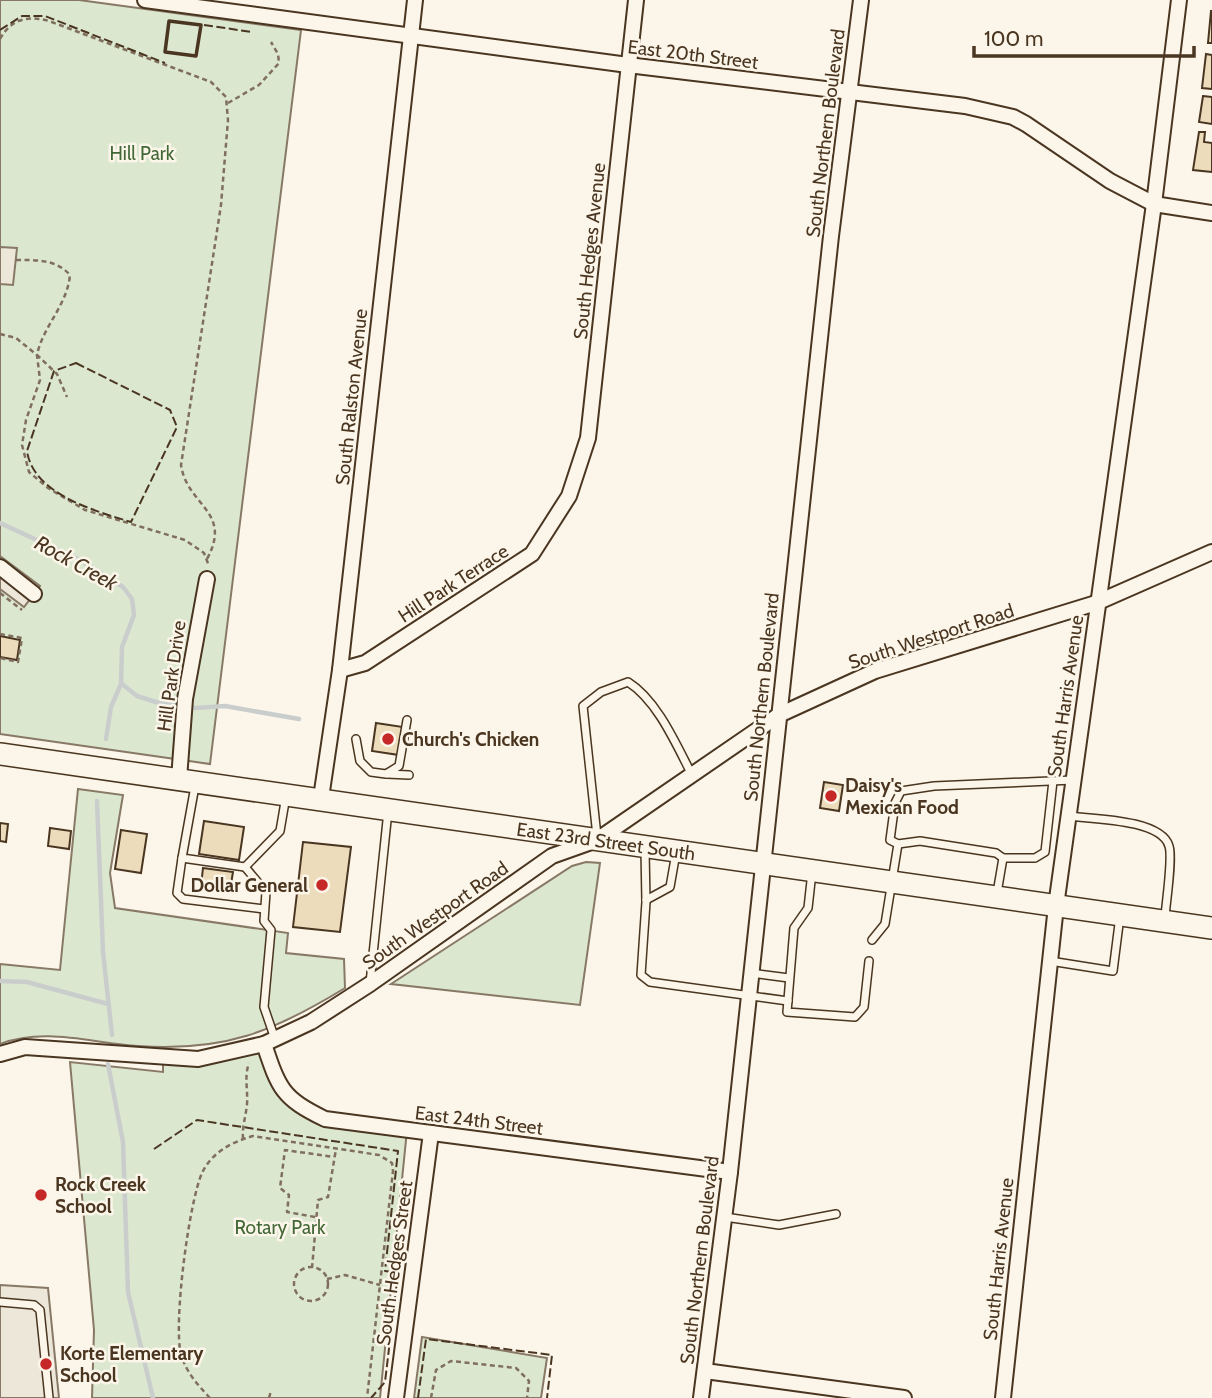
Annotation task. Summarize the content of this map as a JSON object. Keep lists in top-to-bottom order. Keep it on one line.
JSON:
{"streets":{"main road":["East 23rd Street South"],"street":["East 20th Street","South Northern Boulevard","South Hedges Avenue","South Ralston Avenue","Hill Park Terrace","South Westport Road","Hill Park Drive","South Harris Avenue","East 24th Street","South Hedges Street"]},"crossings":[["East 20th Street","South Northern Boulevard"],["East 20th Street","South Hedges Avenue"],["East 20th Street","South Ralston Avenue"],["East 20th Street","South Harris Avenue"],["South Northern Boulevard","South Westport Road"],["South Northern Boulevard","East 23rd Street South"],["South Northern Boulevard","East 24th Street"],["South Hedges Avenue","Hill Park Terrace"],["South Ralston Avenue","Hill Park Terrace"],["South Ralston Avenue","East 23rd Street South"],["South Westport Road","South Harris Avenue"],["South Westport Road","East 23rd Street South"],["South Westport Road","East 24th Street"],["Hill Park Drive","East 23rd Street South"],["South Harris Avenue","East 23rd Street South"],["East 24th Street","South Hedges Street"]],"water":["Rock Creek"],"parks":["Hill Park","Rotary Park"],"places":["Church's Chicken","Daisy's Mexican Food","Dollar General","Rock Creek School","Korte Elementary School"],"scale_bar":"100 m"}
